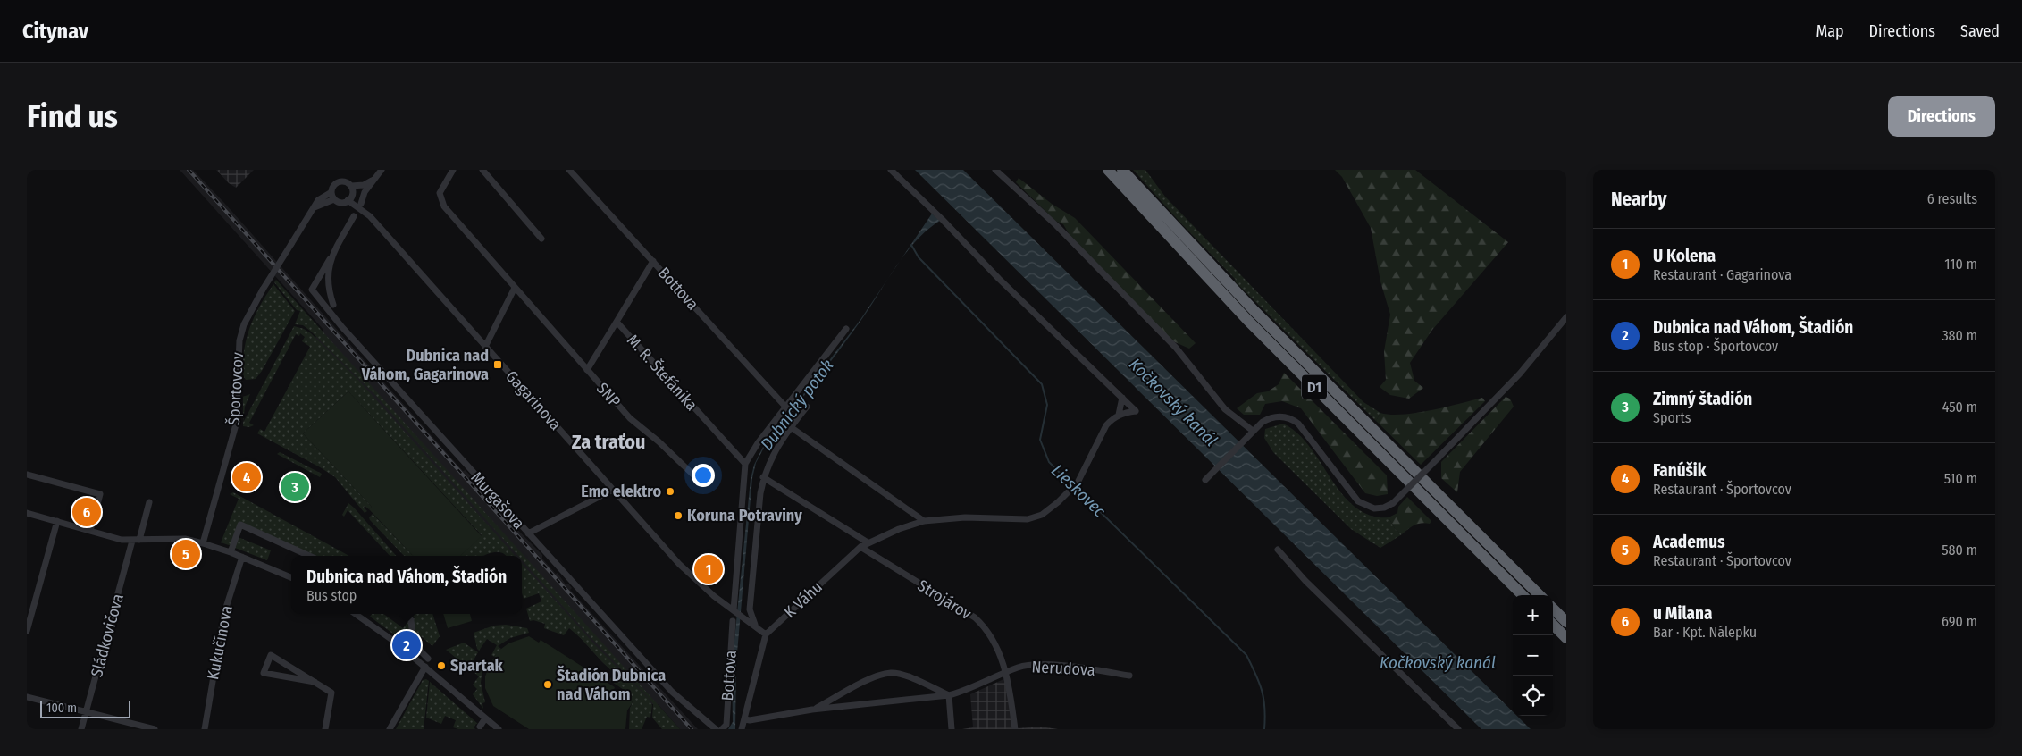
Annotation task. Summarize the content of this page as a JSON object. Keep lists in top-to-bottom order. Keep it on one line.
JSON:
{"streets":{"highway":["D1"],"street":["Bottova","M. R. Štefánika","Športovcov","SNP","Gagarinova","Murgašova","K Váhu","Strojárov","Sládkovičova","Kukučínova","Nerudova"]},"crossings":[["M. R. Štefánika","SNP"],["Športovcov","Gagarinova"],["Gagarinova","K Váhu"],["K Váhu","Strojárov"],["Strojárov","Nerudova"]],"districts":["Za traťou"],"water":["Kočkovský kanál","Dubnický potok","Lieskovec"],"places":{"transit":["Dubnica nad Váhom, Gagarinova"],"other":["Emo elektro","Koruna Potraviny","Spartak","Štadión Dubnica nad Váhom"]},"scale_bar":"100 m","page":{"header":"Citynav","nav":["Map","Directions","Saved"],"buttons":"Directions","title":"Find us","heading":["Nearby","6 results"],"list":[{"mark":"1","name":"U Kolena","note":"Restaurant · Gagarinova","value":"110 m"},{"mark":"2","name":"Dubnica nad Váhom, Štadión","note":"Bus stop · Športovcov","value":"380 m"},{"mark":"3","name":"Zimný štadión","note":"Sports","value":"450 m"},{"mark":"4","name":"Fanúšik","note":"Restaurant · Športovcov","value":"510 m"},{"mark":"5","name":"Academus","note":"Restaurant · Športovcov","value":"580 m"},{"mark":"6","name":"u Milana","note":"Bar · Kpt. Nálepku","value":"690 m"}],"pins":["4","3","6","5","1","2"],"popup":["Dubnica nad Váhom, Štadión","Bus stop"],"map_buttons":["+","−"],"scale":"100 m"}}
